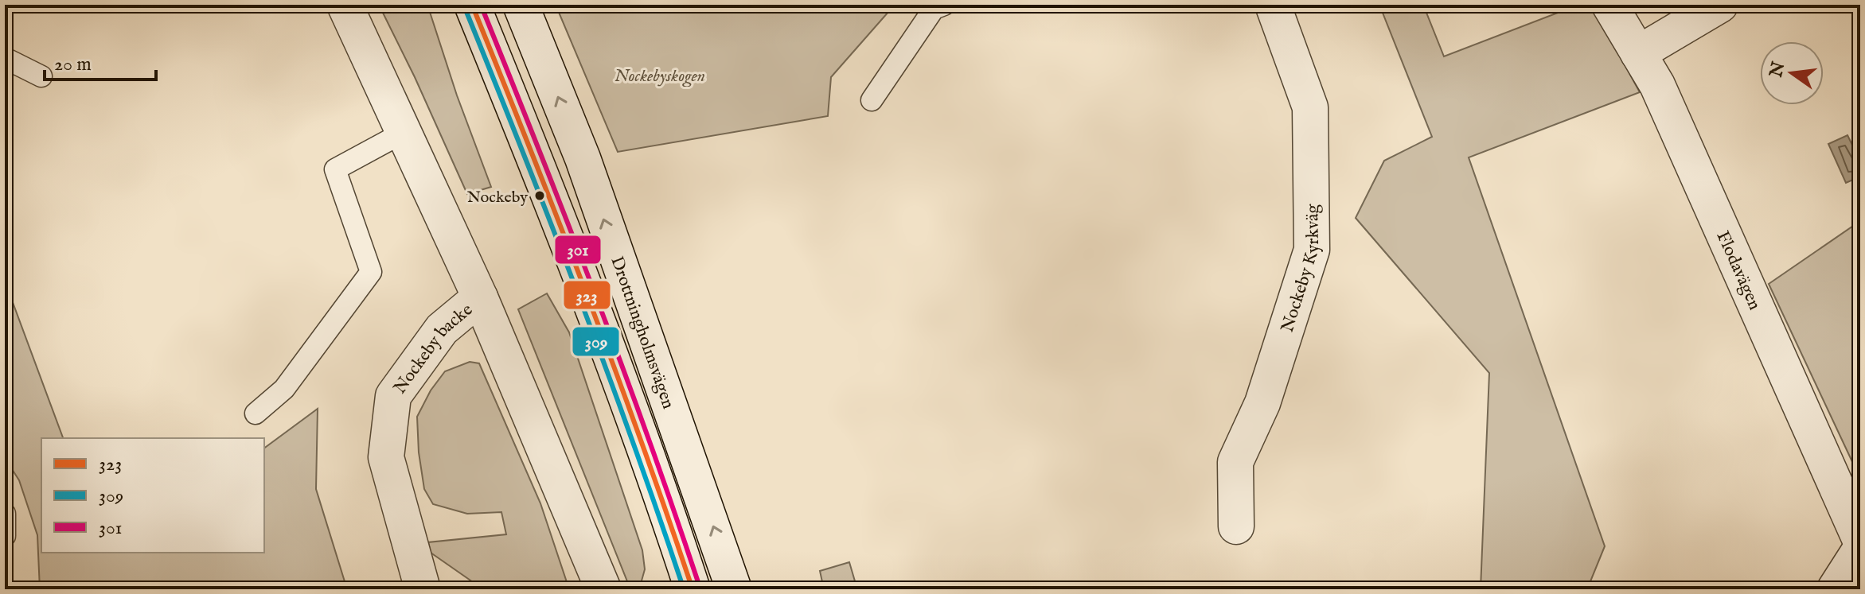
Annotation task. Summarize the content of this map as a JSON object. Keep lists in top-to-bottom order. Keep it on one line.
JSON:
{"streets":{"street":["Nockeby Kyrkväg","Flodavägen","Drottningholmsvägen","Nockeby backe"]},"parks":["Nockebyskogen"],"places":["Nockeby"],"lines":["transit line 323","transit line 301","transit line 309"],"legend":["323","309","301"],"scale_bar":"20 m","north":"left"}
